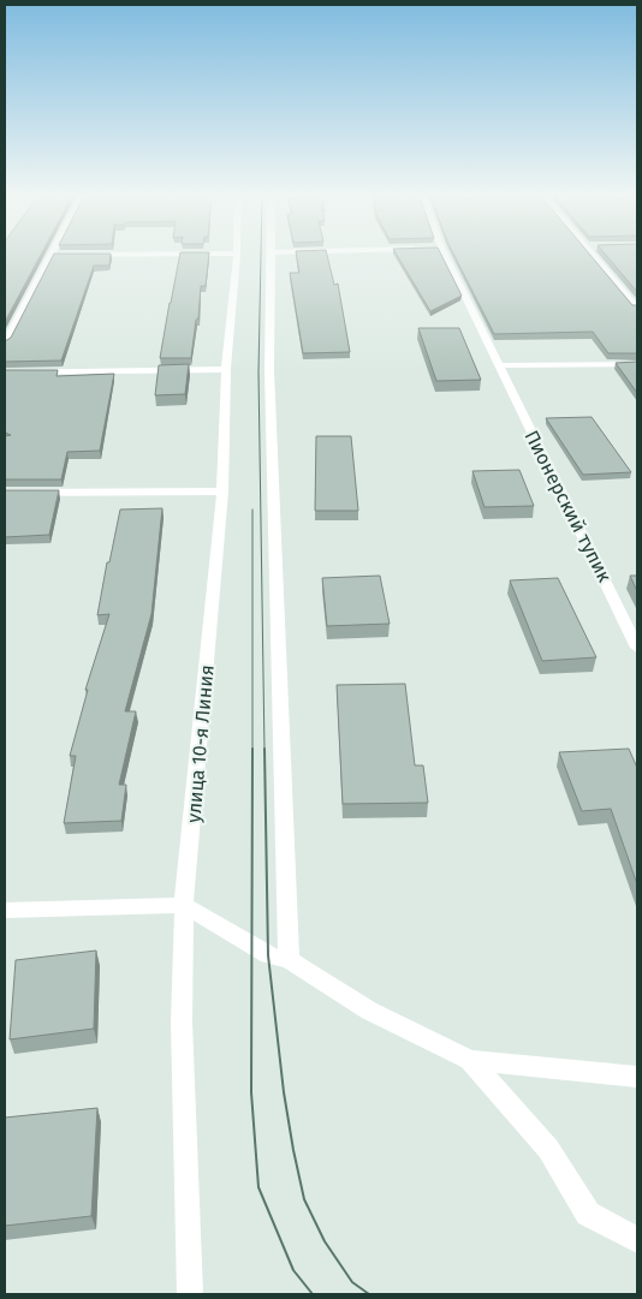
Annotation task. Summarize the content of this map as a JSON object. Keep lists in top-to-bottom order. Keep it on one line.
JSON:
{"streets":{"lane":["Пионерский тупик","улица 10-я Линия"]}}
